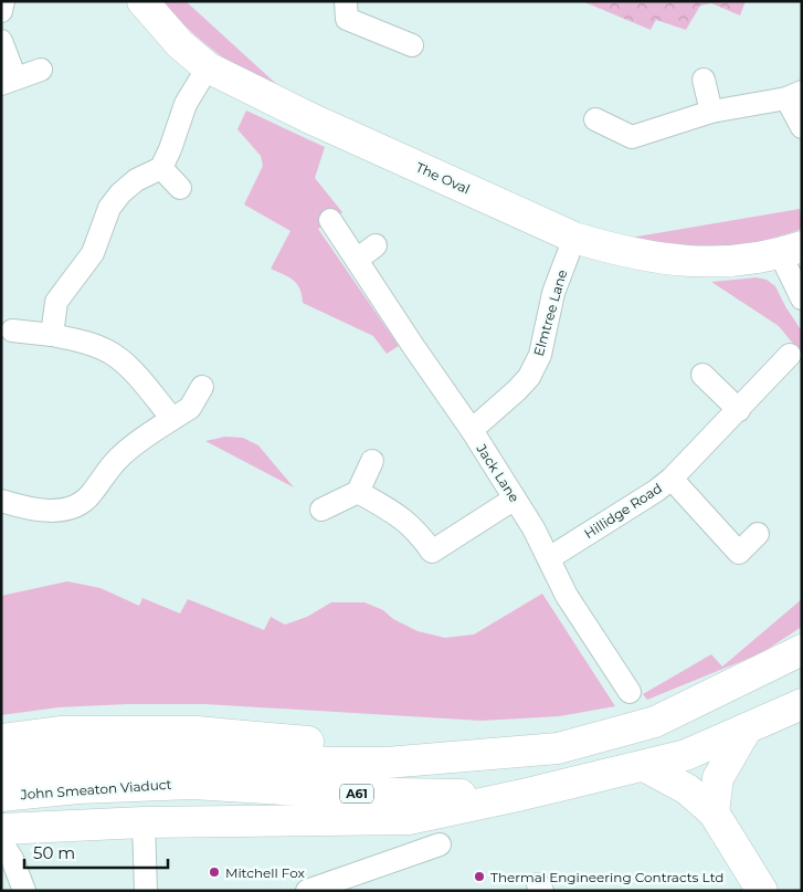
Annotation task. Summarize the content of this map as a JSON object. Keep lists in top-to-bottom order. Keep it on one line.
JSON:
{"streets":{"main road":["The Oval","John Smeaton Viaduct","A61"],"street":["Elmtree Lane","Jack Lane","Hillidge Road"]},"crossings":[["The Oval","Elmtree Lane"],["Elmtree Lane","Jack Lane"],["Jack Lane","Hillidge Road"],["John Smeaton Viaduct","A61"]],"places":["Mitchell Fox","Thermal Engineering Contracts Ltd"],"scale_bar":"50 m"}
